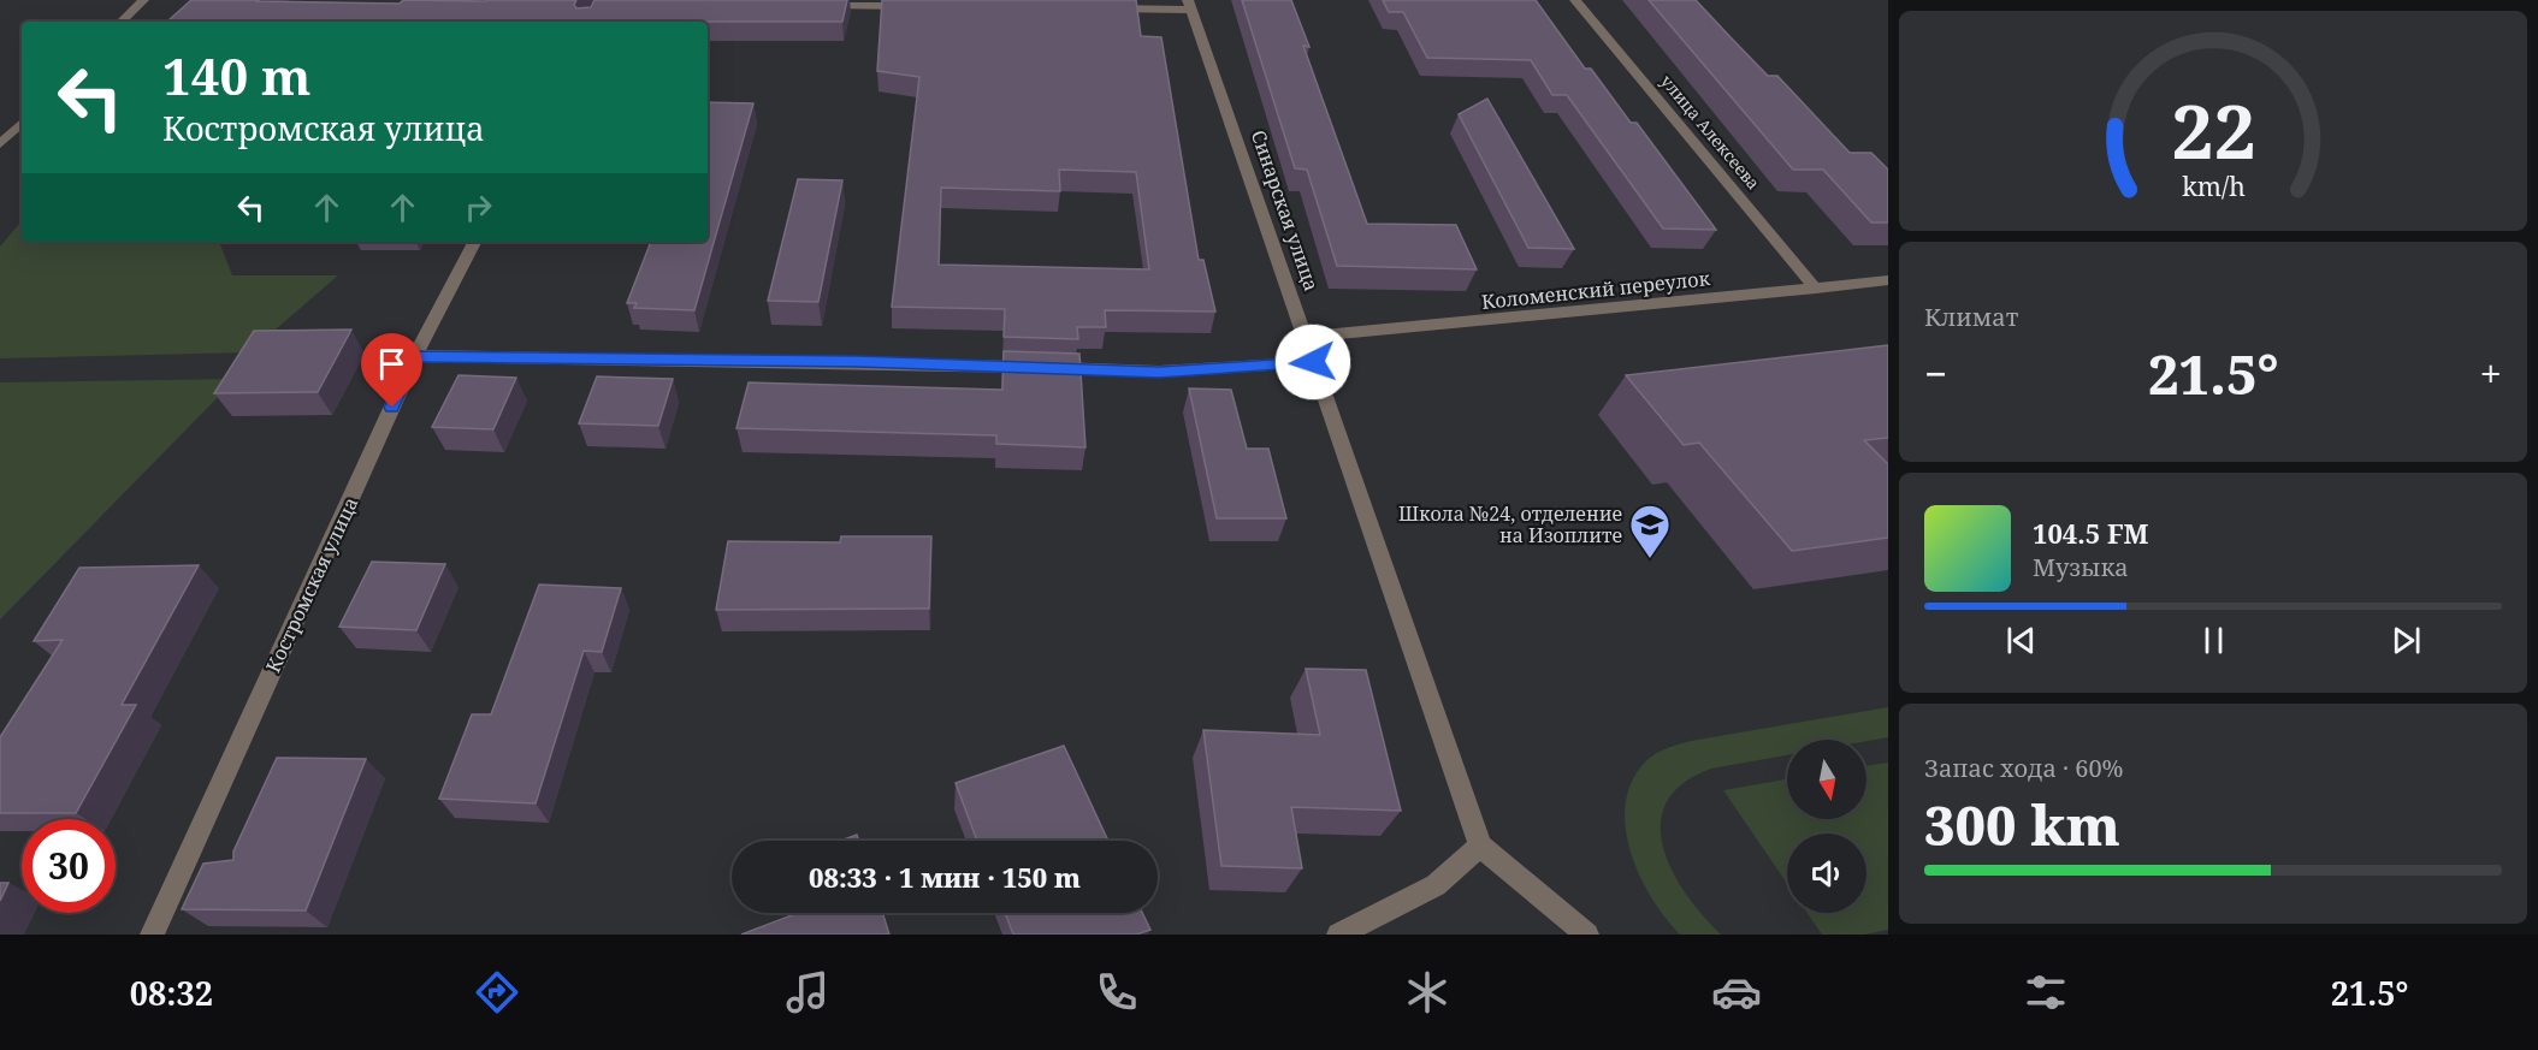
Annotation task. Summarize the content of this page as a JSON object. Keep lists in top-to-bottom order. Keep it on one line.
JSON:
{"streets":{"street":["улица Алексеева","Синарская улица","Коломенский переулок","Костромская улица"]},"crossings":[["улица Алексеева","Коломенский переулок"],["Синарская улица","Коломенский переулок"]],"places":{"school or university":["Школа №24, отделение на Изоплите"]},"north":"bottom","page":{"turn":["140 m","Костромская улица"],"tile":["Климат",["Запас хода · 60%","300 km"]],"heat":["−","21.5°","+"],"song":["104.5 FM","Музыка"],"limit":"30","trip":"08:33 · 1 мин · 150 m","tabs":["08:32","21.5°"],"gauge":["22","km/h"]}}
